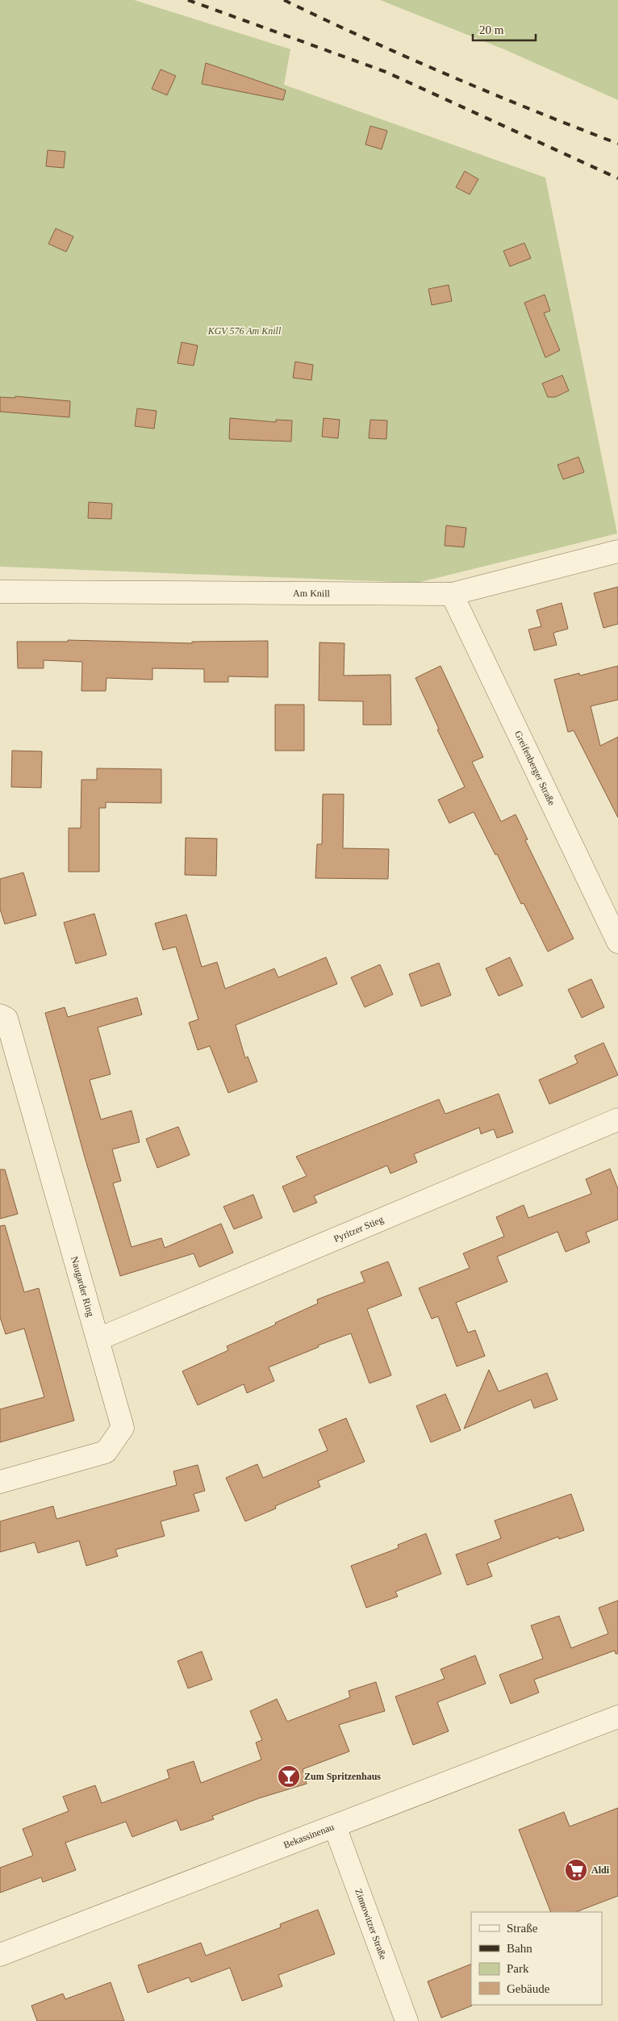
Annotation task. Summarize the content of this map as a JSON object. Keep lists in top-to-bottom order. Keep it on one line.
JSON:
{"streets":{"street":["Am Knill","Greifenberger Straße","Pyritzer Stieg","Naugarder Ring","Bekassinenau","Zinnowitzer Straße"]},"crossings":[["Am Knill","Greifenberger Straße"],["Pyritzer Stieg","Naugarder Ring"],["Bekassinenau","Zinnowitzer Straße"]],"parks":["KGV 576 Am Knill"],"places":{"bar":["Zum Spritzenhaus"],"supermarket":["Aldi"]},"legend":["Straße","Bahn","Park","Gebäude"],"scale_bar":"20 m"}
